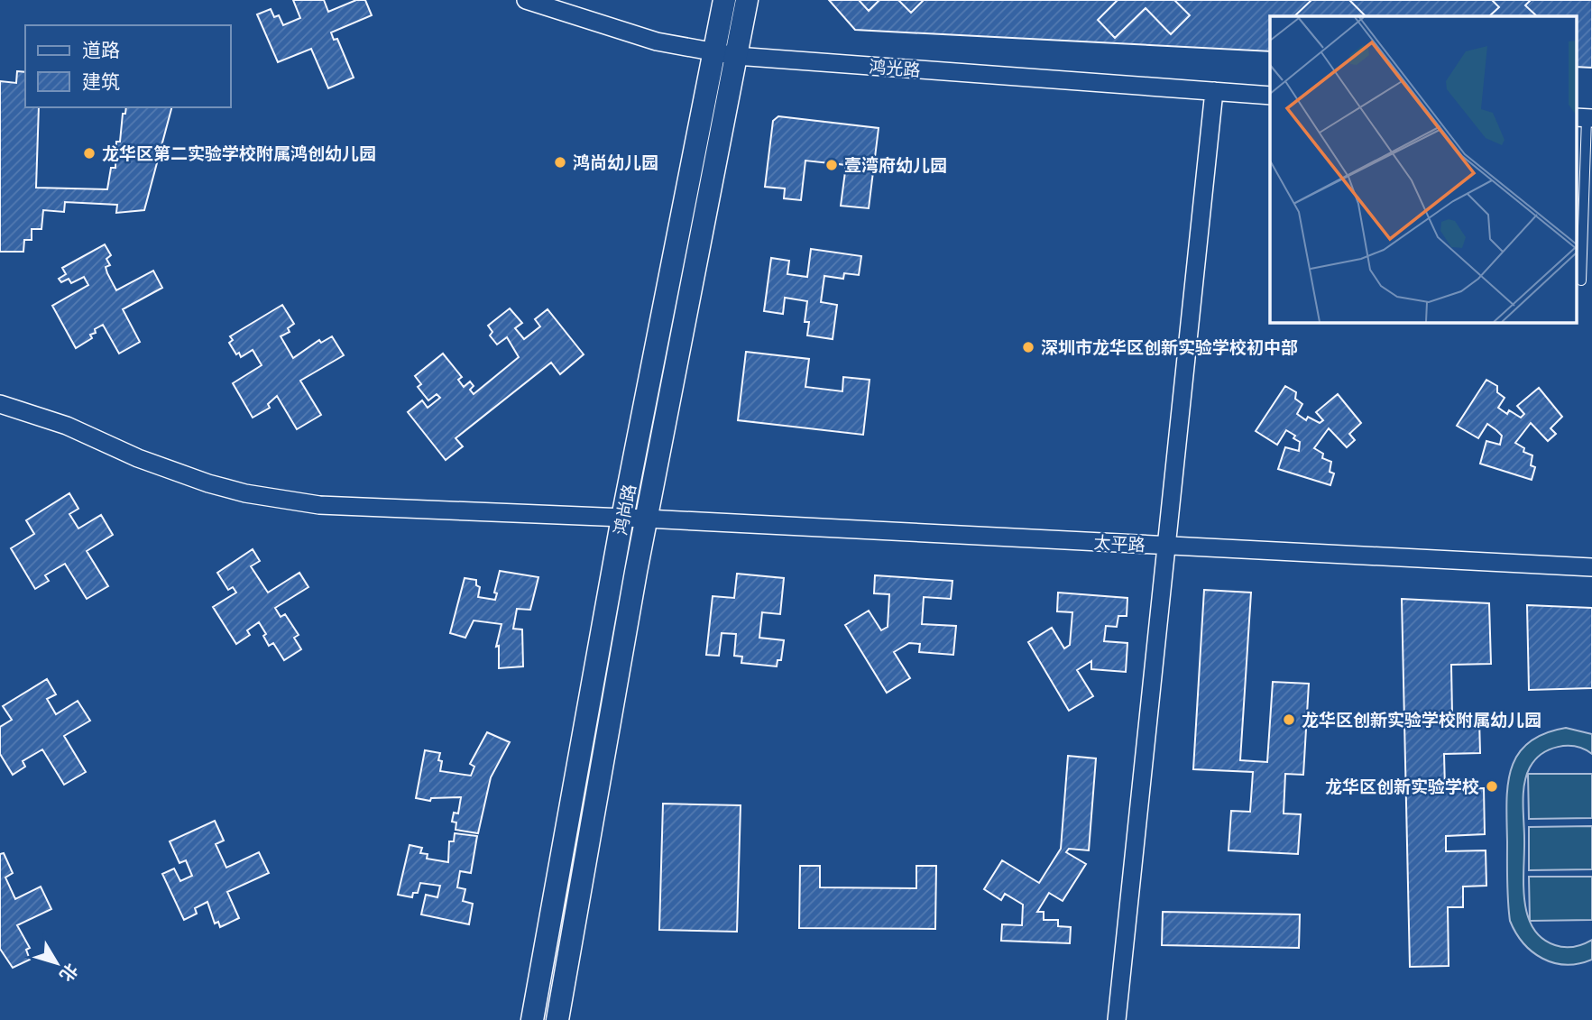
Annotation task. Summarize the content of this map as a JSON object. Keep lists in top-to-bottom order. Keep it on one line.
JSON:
{"streets":{"street":["鸿光路","鸿尚路","太平路"]},"crossings":[["鸿光路","鸿尚路"],["鸿尚路","太平路"]],"places":["龙华区第二实验学校附属鸿创幼儿园","鸿尚幼儿园","壹湾府幼儿园","深圳市龙华区创新实验学校初中部","龙华区创新实验学校附属幼儿园","龙华区创新实验学校"],"legend":["道路","建筑"],"north":"bottom right"}
